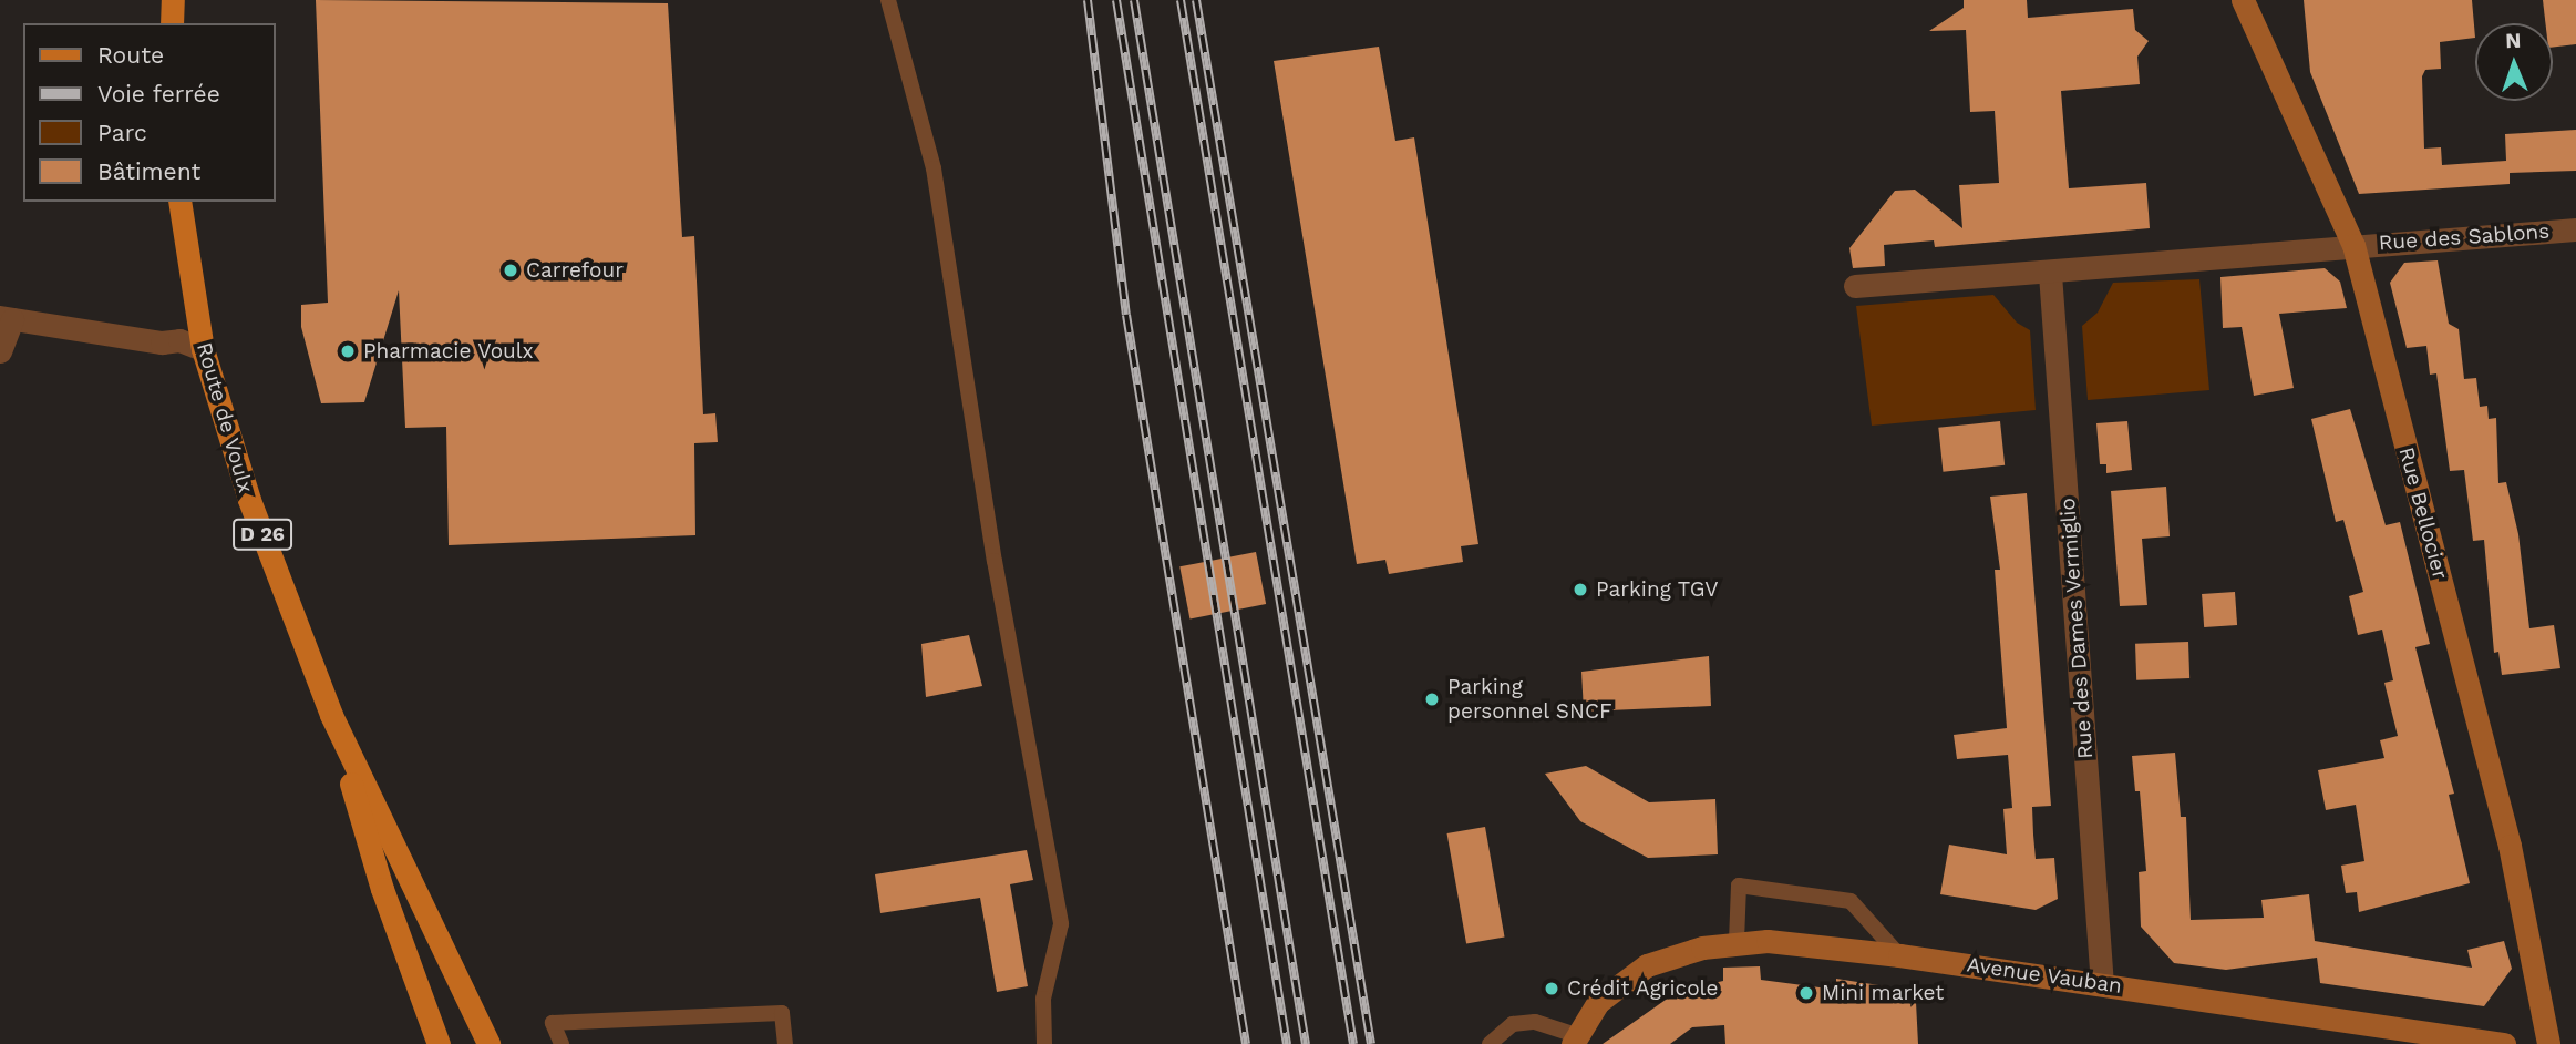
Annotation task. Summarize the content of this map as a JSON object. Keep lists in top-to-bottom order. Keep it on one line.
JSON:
{"streets":{"main road":["Route de Voulx","D 26"],"street":["Rue des Sablons","Rue Bellocier","Rue des Dames Vermiglio","Avenue Vauban"]},"crossings":[["Rue des Sablons","Rue Bellocier"],["Rue des Dames Vermiglio","Avenue Vauban"]],"places":["Carrefour","Pharmacie Voulx","Parking TGV","Parking personnel SNCF","Crédit Agricole","Mini market"],"legend":["Route","Voie ferrée","Parc","Bâtiment"],"north":"top"}
